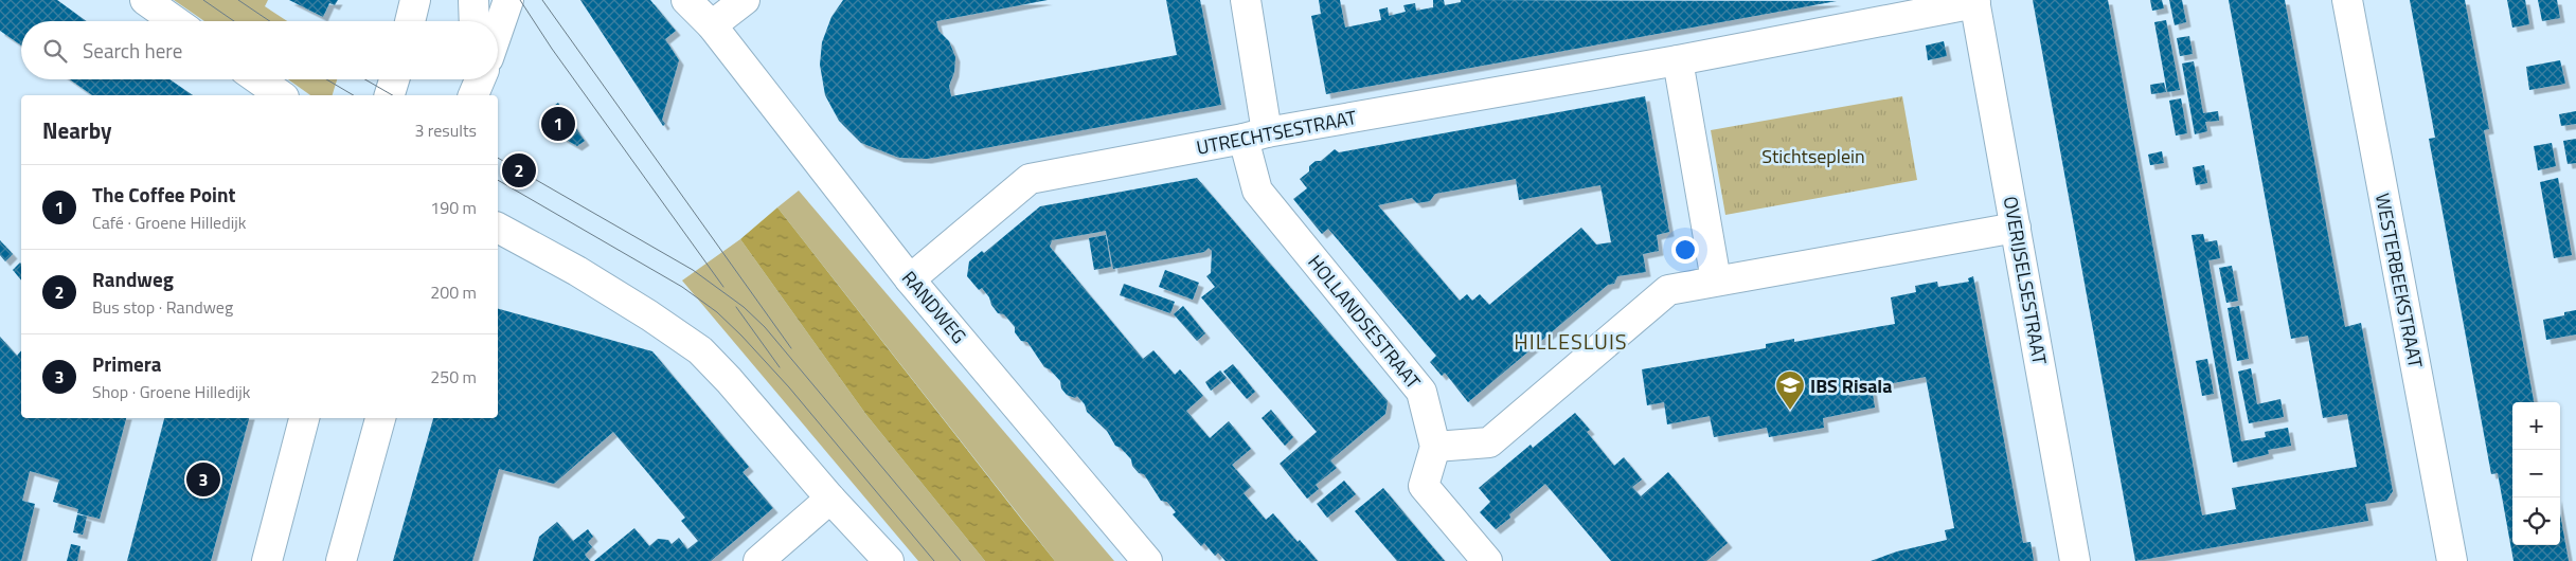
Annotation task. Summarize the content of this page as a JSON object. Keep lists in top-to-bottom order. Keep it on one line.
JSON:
{"streets":{"street":["UTRECHTSESTRAAT","OVERIJSELSESTRAAT","WESTERBEEKSTRAAT","RANDWEG","HOLLANDSESTRAAT"]},"crossings":[["UTRECHTSESTRAAT","RANDWEG"],["UTRECHTSESTRAAT","HOLLANDSESTRAAT"]],"districts":["HILLESLUIS"],"parks":["Stichtseplein"],"places":{"school or university":["IBS Risala"]},"page":{"search":"Search here","heading":["Nearby","3 results"],"pins":["1","2","3"],"list":[{"mark":"1","name":"The Coffee Point","note":"Café · Groene Hilledijk","value":"190 m"},{"mark":"2","name":"Randweg","note":"Bus stop · Randweg","value":"200 m"},{"mark":"3","name":"Primera","note":"Shop · Groene Hilledijk","value":"250 m"}],"map_buttons":["+","−"]}}
